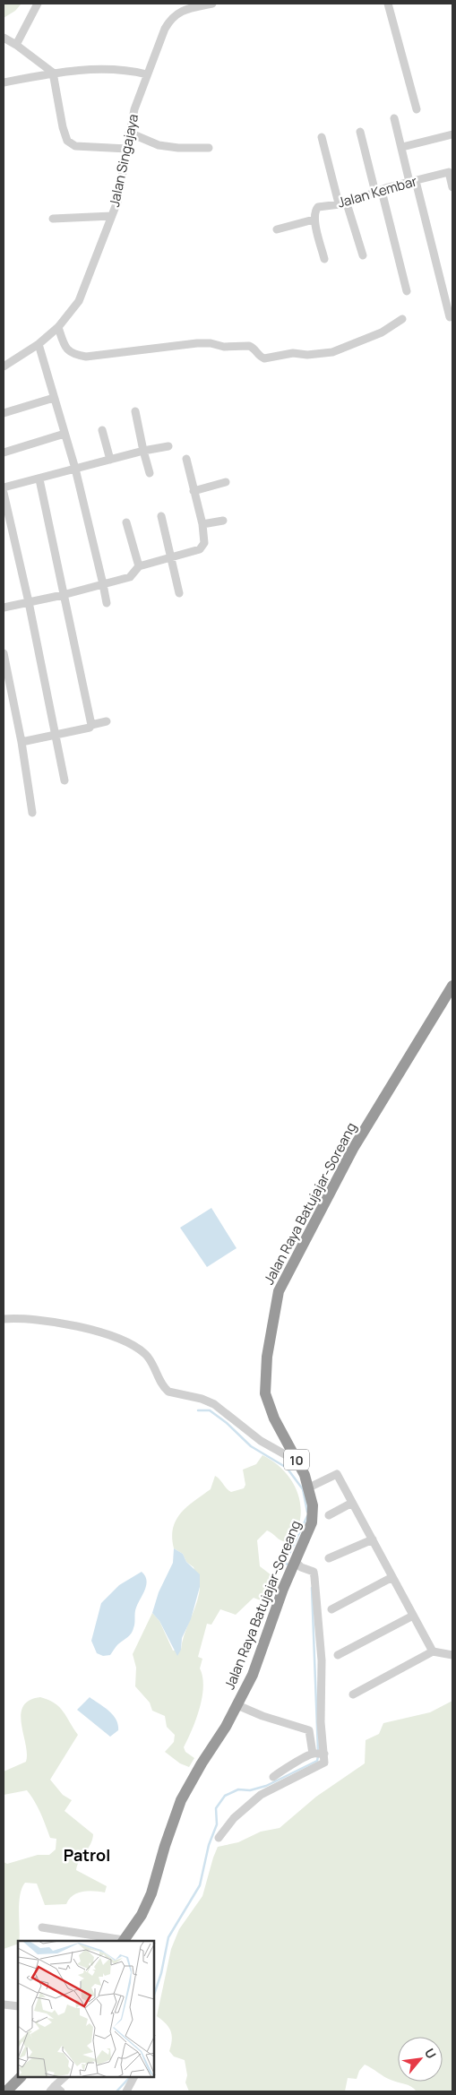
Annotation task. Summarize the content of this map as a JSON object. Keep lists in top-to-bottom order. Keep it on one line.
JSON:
{"streets":{"highway":["Jalan Raya Batujajar-Soreang","10"],"street":["Jalan Singajaya","Jalan Kembar"]},"districts":["Patrol"],"north":"top right"}
